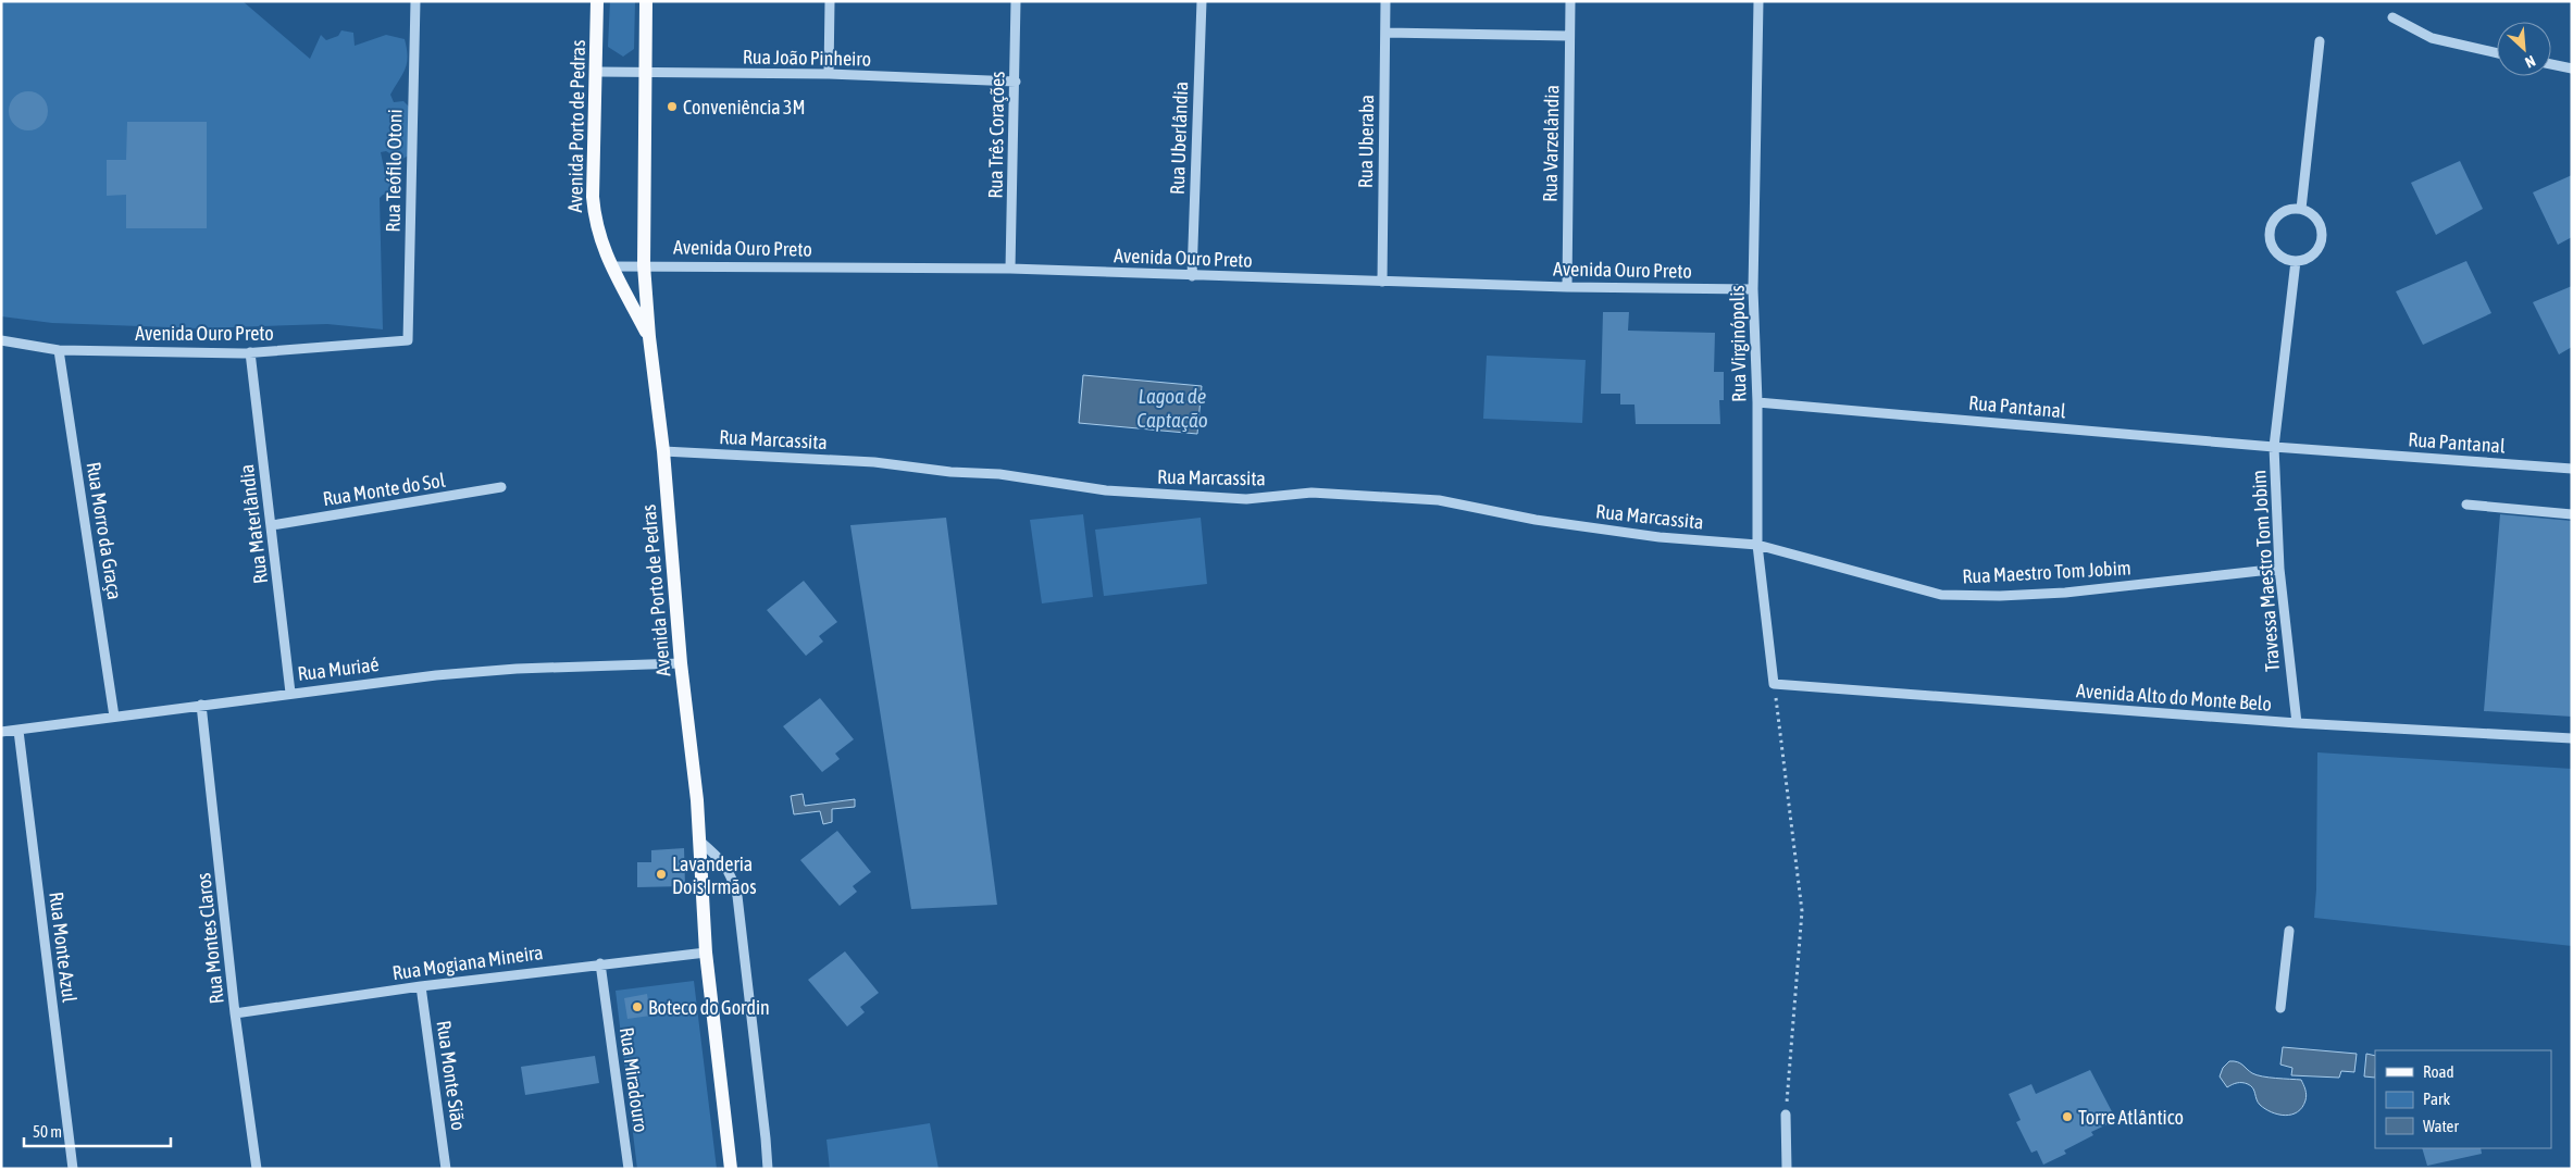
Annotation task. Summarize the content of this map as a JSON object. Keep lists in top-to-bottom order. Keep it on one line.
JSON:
{"streets":{"main road":["Avenida Porto de Pedras"],"street":["Rua João Pinheiro","Rua Três Corações","Rua Uberlândia","Rua Uberaba","Rua Varzelândia","Rua Teófilo Otoni","Avenida Ouro Preto","Rua Virginópolis","Rua Pantanal","Rua Marcassita","Rua Monte do Sol","Rua Materlândia","Rua Morro da Graça","Travessa Maestro Tom Jobim","Rua Maestro Tom Jobim","Rua Muriaé","Avenida Alto do Monte Belo","Rua Montes Claros","Rua Monte Azul","Rua Mogiana Mineira","Rua Monte Sião","Rua Miradouro"]},"crossings":[["Rua João Pinheiro","Avenida Porto de Pedras"],["Rua João Pinheiro","Rua Três Corações"],["Avenida Porto de Pedras","Avenida Ouro Preto"],["Avenida Porto de Pedras","Rua Marcassita"],["Avenida Porto de Pedras","Rua Muriaé"],["Avenida Porto de Pedras","Rua Mogiana Mineira"],["Rua Três Corações","Avenida Ouro Preto"],["Rua Uberlândia","Avenida Ouro Preto"],["Rua Uberaba","Avenida Ouro Preto"],["Rua Varzelândia","Avenida Ouro Preto"],["Rua Teófilo Otoni","Avenida Ouro Preto"],["Avenida Ouro Preto","Rua Virginópolis"],["Avenida Ouro Preto","Rua Materlândia"],["Avenida Ouro Preto","Rua Morro da Graça"],["Rua Virginópolis","Rua Pantanal"],["Rua Virginópolis","Rua Marcassita"],["Rua Virginópolis","Rua Maestro Tom Jobim"],["Rua Virginópolis","Avenida Alto do Monte Belo"],["Rua Pantanal","Travessa Maestro Tom Jobim"],["Rua Marcassita","Rua Maestro Tom Jobim"],["Rua Monte do Sol","Rua Materlândia"],["Rua Materlândia","Rua Muriaé"],["Rua Morro da Graça","Rua Muriaé"],["Travessa Maestro Tom Jobim","Rua Maestro Tom Jobim"],["Travessa Maestro Tom Jobim","Avenida Alto do Monte Belo"],["Rua Muriaé","Rua Montes Claros"],["Rua Muriaé","Rua Monte Azul"],["Rua Montes Claros","Rua Mogiana Mineira"],["Rua Mogiana Mineira","Rua Monte Sião"],["Rua Mogiana Mineira","Rua Miradouro"]],"water":["Lagoa de Captação"],"places":["Conveniência 3M","Lavanderia Dois Irmãos","Boteco do Gordin","Torre Atlântico"],"legend":["Road","Park","Water"],"scale_bar":"50 m","north":"bottom right"}
